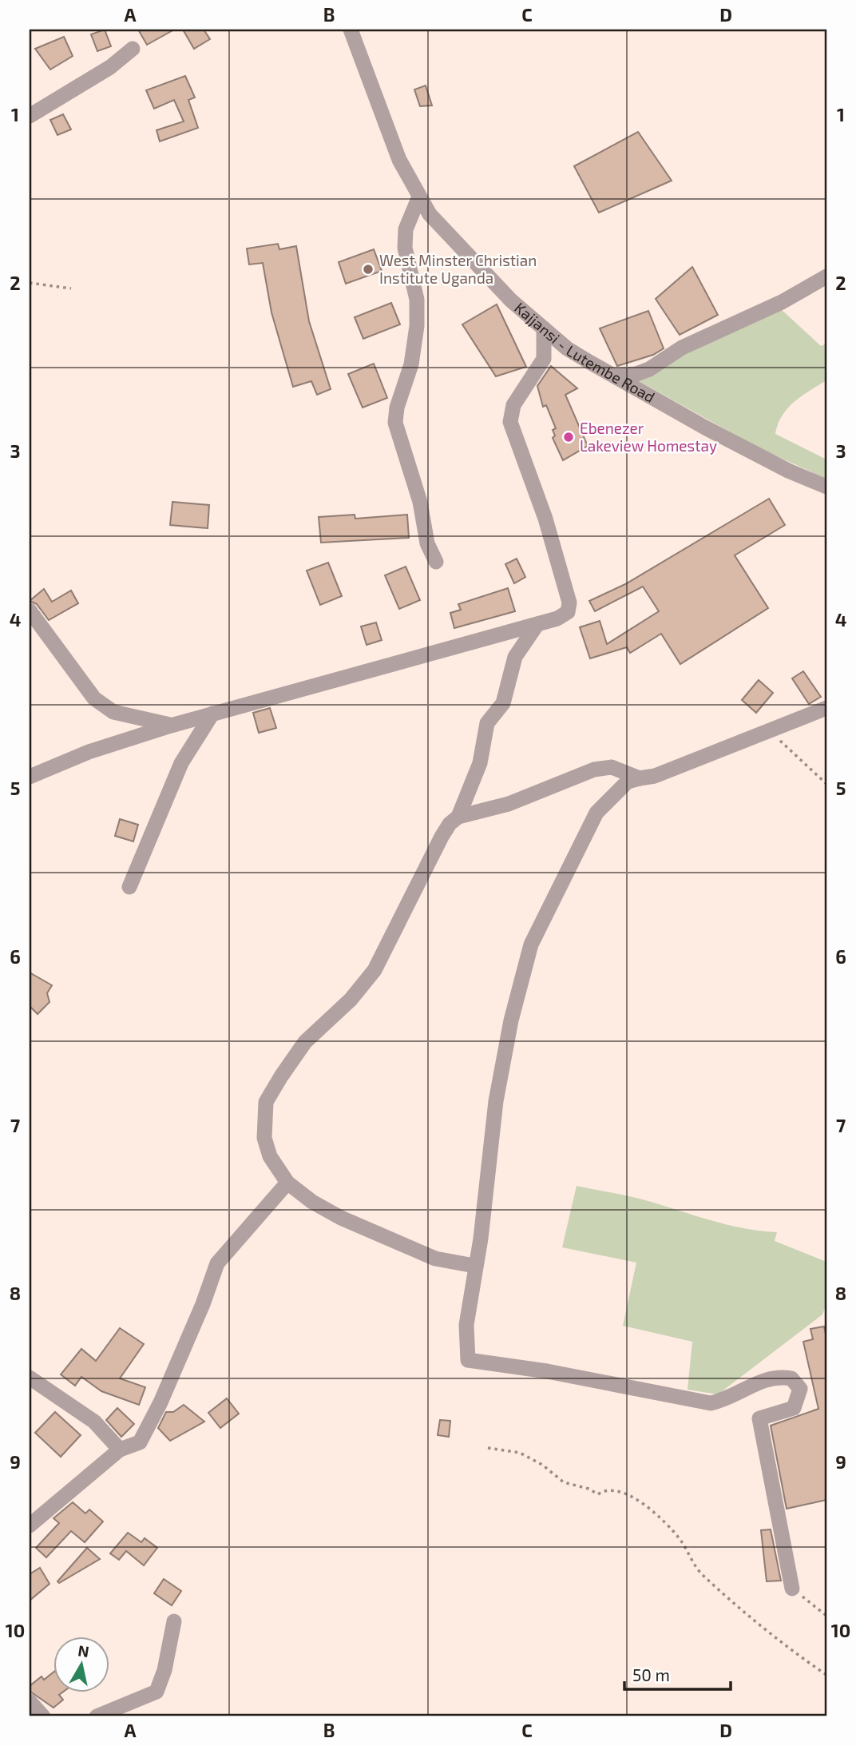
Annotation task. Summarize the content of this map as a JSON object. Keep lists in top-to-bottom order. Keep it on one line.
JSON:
{"streets":{"street":["Kajjansi - Lutembe Road"]},"places":["West Minster Christian Institute Uganda","Ebenezer Lakeview Homestay"],"scale_bar":"50 m","north":"top","grid":{"columns":["A","B","C","D"],"rows":["1","2","3","4","5","6","7","8","9","10"]}}
